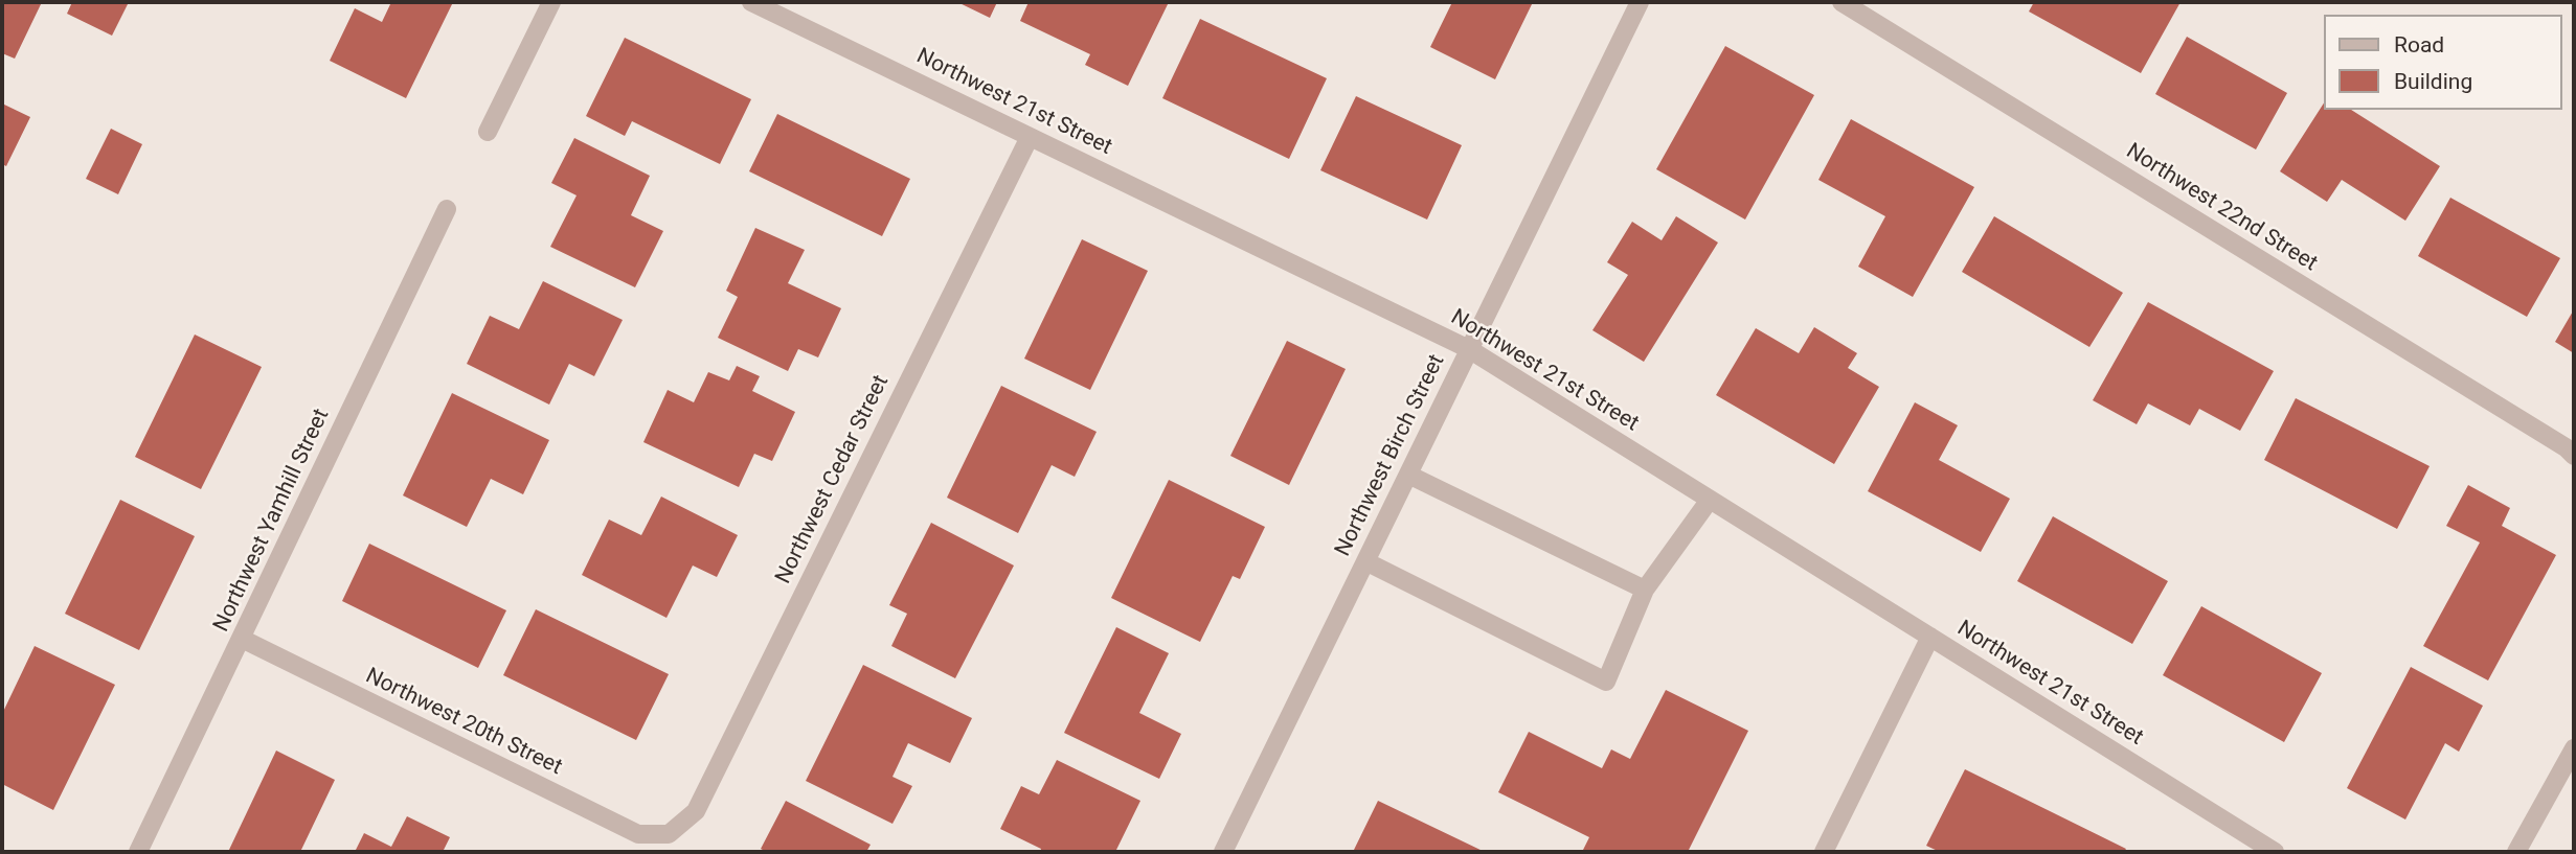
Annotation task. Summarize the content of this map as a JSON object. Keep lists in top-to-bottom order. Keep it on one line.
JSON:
{"streets":{"street":["Northwest 21st Street","Northwest 22nd Street","Northwest Birch Street","Northwest Cedar Street","Northwest Yamhill Street","Northwest 20th Street"]},"crossings":[["Northwest 21st Street","Northwest Birch Street"],["Northwest 21st Street","Northwest Cedar Street"],["Northwest Cedar Street","Northwest 20th Street"],["Northwest Yamhill Street","Northwest 20th Street"]],"legend":["Road","Building"]}
